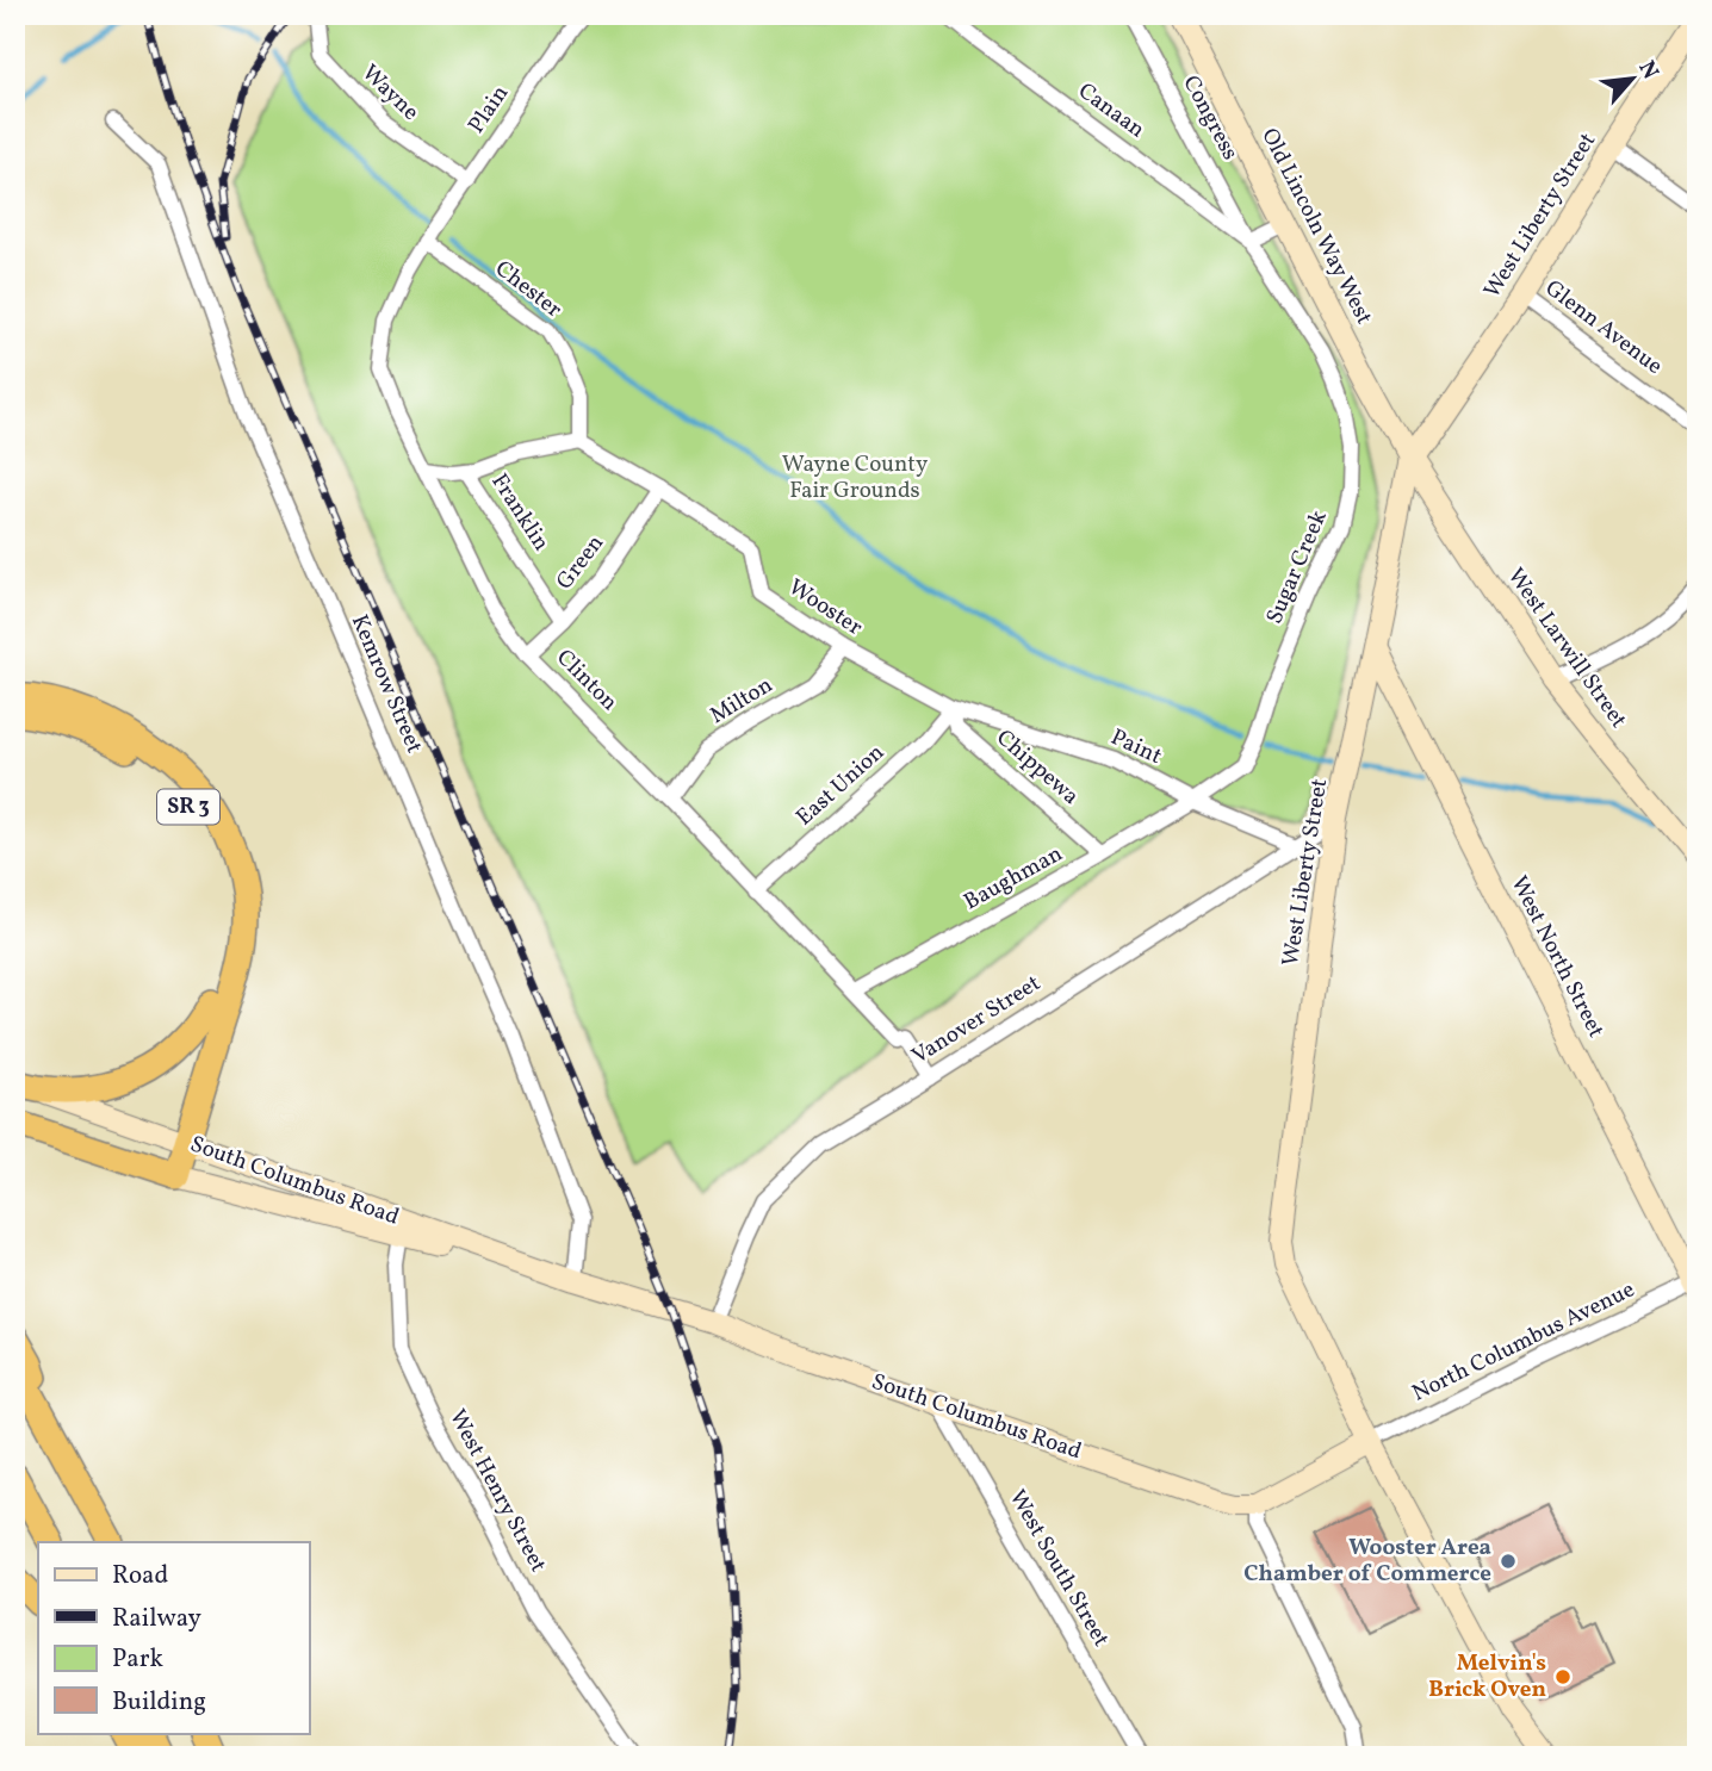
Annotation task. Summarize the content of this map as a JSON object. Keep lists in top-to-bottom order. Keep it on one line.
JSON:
{"streets":{"highway":["SR 3","South Columbus Road"],"main road":["West Liberty Street","Old Lincoln Way West","West Larwill Street","West North Street"],"street":["Wayne","Plain","Canaan","Congress","Chester","Glenn Avenue","Franklin","Green","Sugar Creek","Wooster","Clinton","Kemrow Street","Milton","Paint","Chippewa","East Union","Baughman","Vanover Street","North Columbus Avenue","West Henry Street","West South Street"]},"crossings":[["Wayne","Plain"],["Plain","Chester"],["Plain","Clinton"],["Canaan","Congress"],["Canaan","Sugar Creek"],["Congress","Sugar Creek"],["West Liberty Street","Old Lincoln Way West"],["West Liberty Street","Glenn Avenue"],["West Liberty Street","West Larwill Street"],["West Liberty Street","West North Street"],["West Liberty Street","Vanover Street"],["West Liberty Street","North Columbus Avenue"],["Old Lincoln Way West","West Larwill Street"],["Chester","Wooster"],["Chester","Clinton"],["Franklin","Green"],["Green","Wooster"],["Green","Clinton"],["Sugar Creek","Paint"],["Sugar Creek","Baughman"],["Wooster","Milton"],["Wooster","Paint"],["Wooster","Chippewa"],["Wooster","East Union"],["Clinton","Milton"],["Clinton","East Union"],["Clinton","Baughman"],["Clinton","Vanover Street"],["Kemrow Street","South Columbus Road"],["Paint","Chippewa"],["Paint","East Union"],["Paint","Baughman"],["Paint","Vanover Street"],["Chippewa","East Union"],["Chippewa","Baughman"],["SR 3","South Columbus Road"],["West North Street","North Columbus Avenue"],["Vanover Street","South Columbus Road"],["South Columbus Road","West Henry Street"],["South Columbus Road","West South Street"]],"parks":["Wayne County Fair Grounds"],"places":["Wooster Area Chamber of Commerce","Melvin's Brick Oven"],"legend":["Road","Railway","Park","Building"],"north":"top right"}
